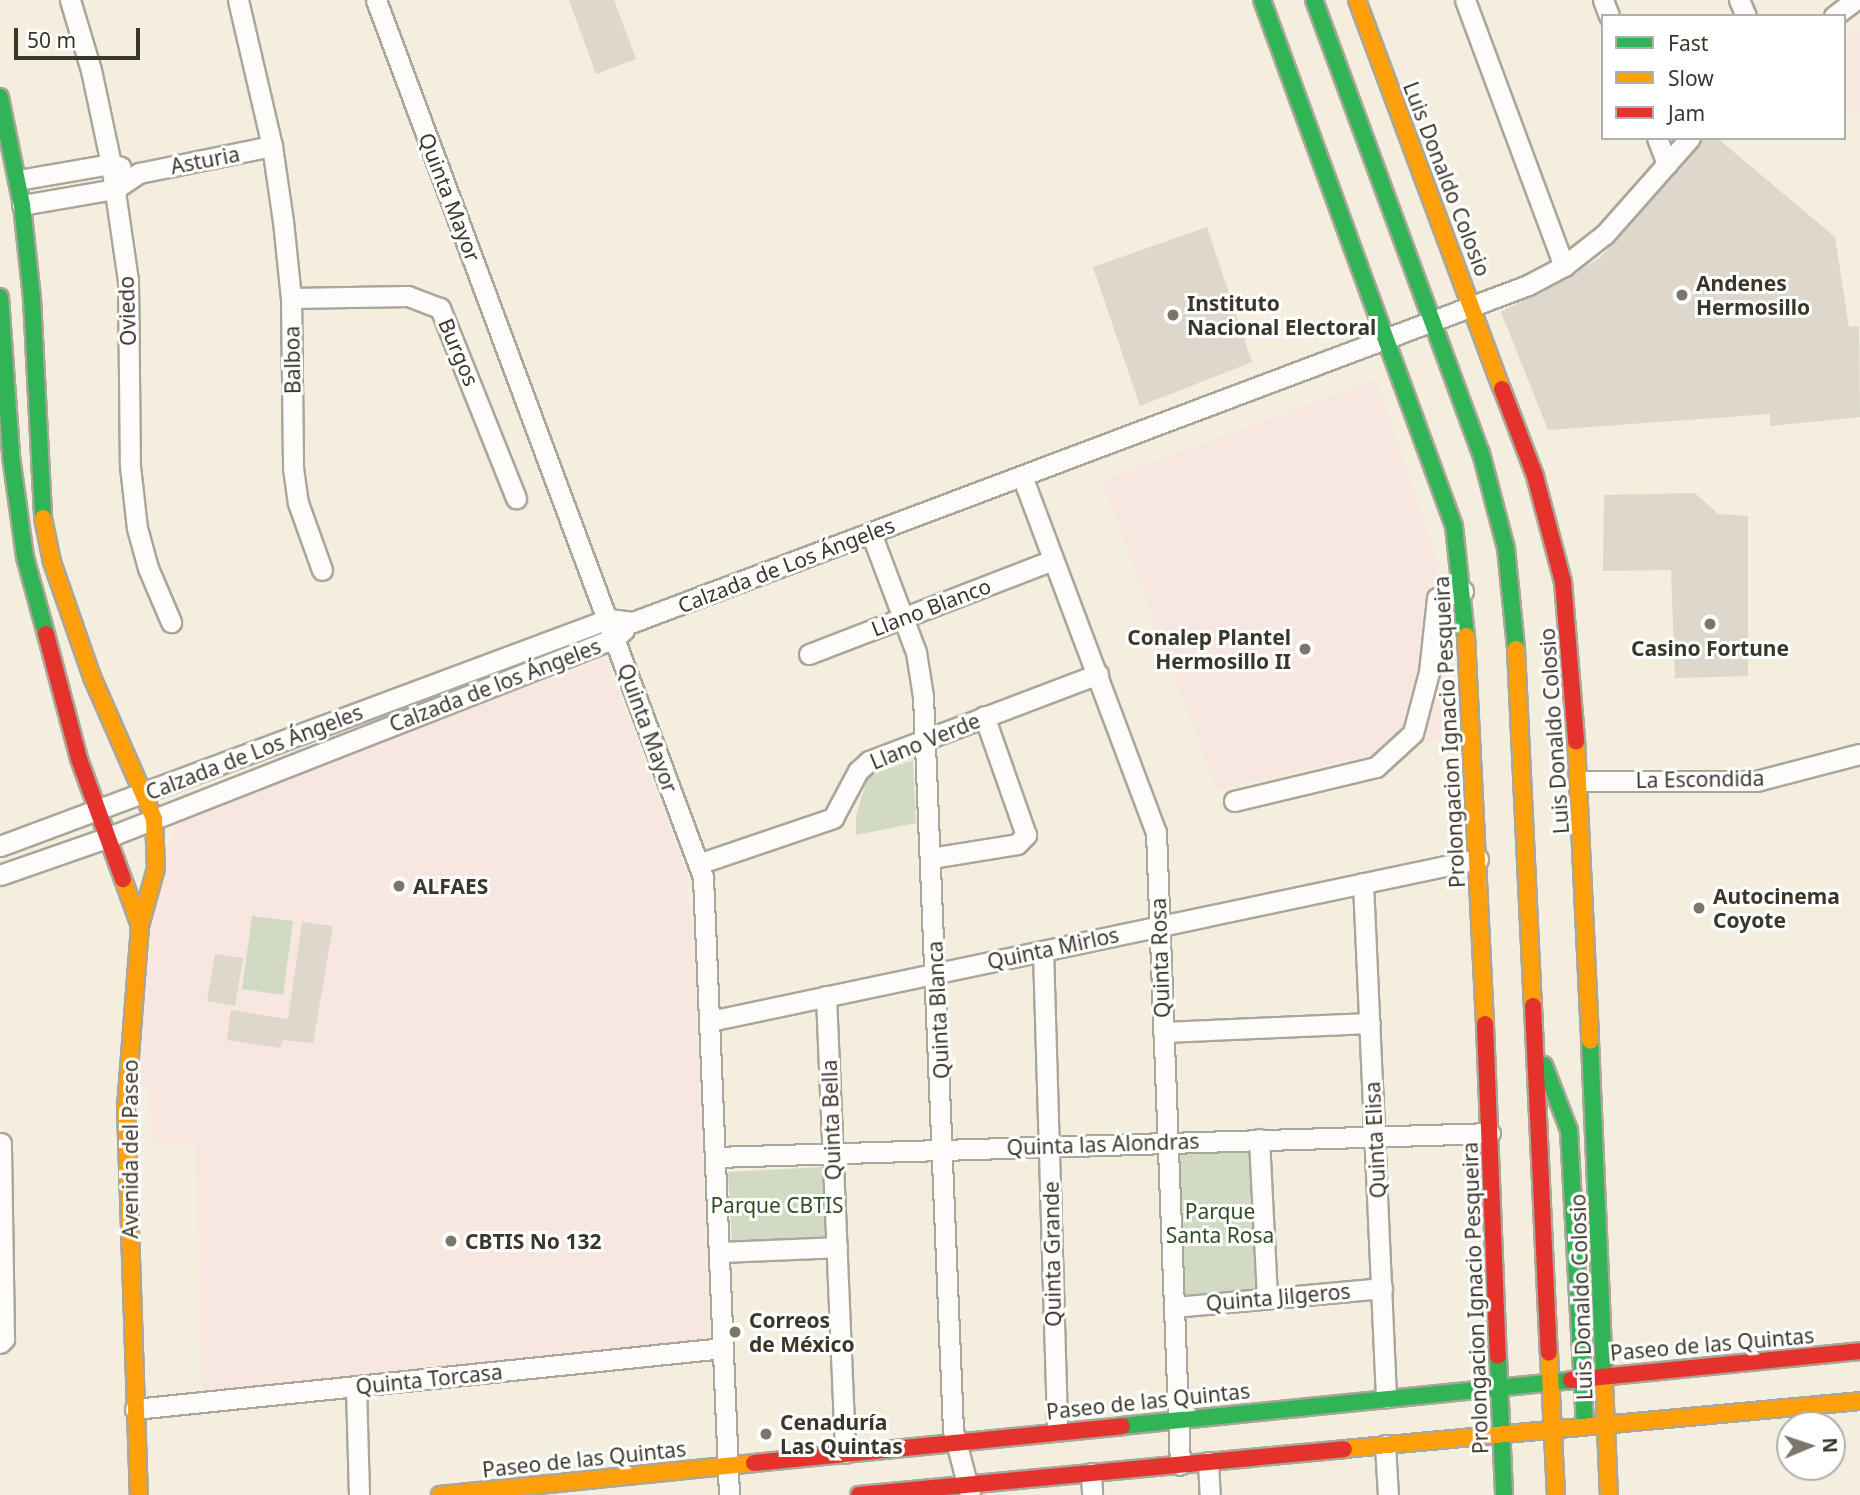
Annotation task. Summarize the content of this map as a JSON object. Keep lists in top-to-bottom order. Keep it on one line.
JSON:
{"streets":{"main road":["Luis Donaldo Colosio","Prolongacion Ignacio Pesqueira","Avenida del Paseo","Paseo de las Quintas"],"street":["Asturia","Quinta Mayor","Oviedo","Burgos","Balboa","Calzada de Los Ángeles","Llano Blanco","Calzada de los Ángeles","Llano Verde","La Escondida","Quinta Mirlos","Quinta Rosa","Quinta Blanca","Quinta Bella","Quinta Elisa","Quinta las Alondras","Quinta Grande","Quinta Jilgeros","Quinta Torcasa"]},"crossings":[["Asturia","Oviedo"],["Asturia","Balboa"],["Luis Donaldo Colosio","Calzada de Los Ángeles"],["Luis Donaldo Colosio","La Escondida"],["Luis Donaldo Colosio","Paseo de las Quintas"],["Quinta Mayor","Calzada de Los Ángeles"],["Quinta Mayor","Calzada de los Ángeles"],["Quinta Mayor","Llano Verde"],["Quinta Mayor","Quinta Mirlos"],["Quinta Mayor","Quinta las Alondras"],["Quinta Mayor","Paseo de las Quintas"],["Quinta Mayor","Quinta Torcasa"],["Burgos","Balboa"],["Calzada de Los Ángeles","Calzada de los Ángeles"],["Calzada de Los Ángeles","Prolongacion Ignacio Pesqueira"],["Calzada de Los Ángeles","Quinta Rosa"],["Calzada de Los Ángeles","Quinta Blanca"],["Calzada de Los Ángeles","Avenida del Paseo"],["Llano Blanco","Quinta Rosa"],["Llano Blanco","Quinta Blanca"],["Calzada de los Ángeles","Avenida del Paseo"],["Prolongacion Ignacio Pesqueira","Quinta Mirlos"],["Prolongacion Ignacio Pesqueira","Quinta las Alondras"],["Prolongacion Ignacio Pesqueira","Paseo de las Quintas"],["Llano Verde","Quinta Rosa"],["Llano Verde","Quinta Blanca"],["Quinta Mirlos","Quinta Rosa"],["Quinta Mirlos","Quinta Blanca"],["Quinta Mirlos","Quinta Bella"],["Quinta Mirlos","Quinta Elisa"],["Quinta Mirlos","Quinta Grande"],["Quinta Rosa","Quinta las Alondras"],["Quinta Rosa","Quinta Jilgeros"],["Quinta Rosa","Paseo de las Quintas"],["Quinta Blanca","Quinta las Alondras"],["Quinta Blanca","Paseo de las Quintas"],["Quinta Bella","Quinta las Alondras"],["Quinta Bella","Paseo de las Quintas"],["Quinta Elisa","Quinta las Alondras"],["Quinta Elisa","Quinta Jilgeros"],["Quinta Elisa","Paseo de las Quintas"],["Quinta las Alondras","Quinta Grande"],["Avenida del Paseo","Quinta Torcasa"],["Quinta Grande","Paseo de las Quintas"]],"parks":["Parque CBTIS","Parque Santa Rosa"],"places":["Andenes Hermosillo","Instituto Nacional Electoral","Casino Fortune","Conalep Plantel Hermosillo II","ALFAES","Autocinema Coyote","CBTIS No 132","Correos de México","Cenaduría Las Quintas"],"legend":["Fast","Slow","Jam"],"scale_bar":"50 m","north":"right"}
